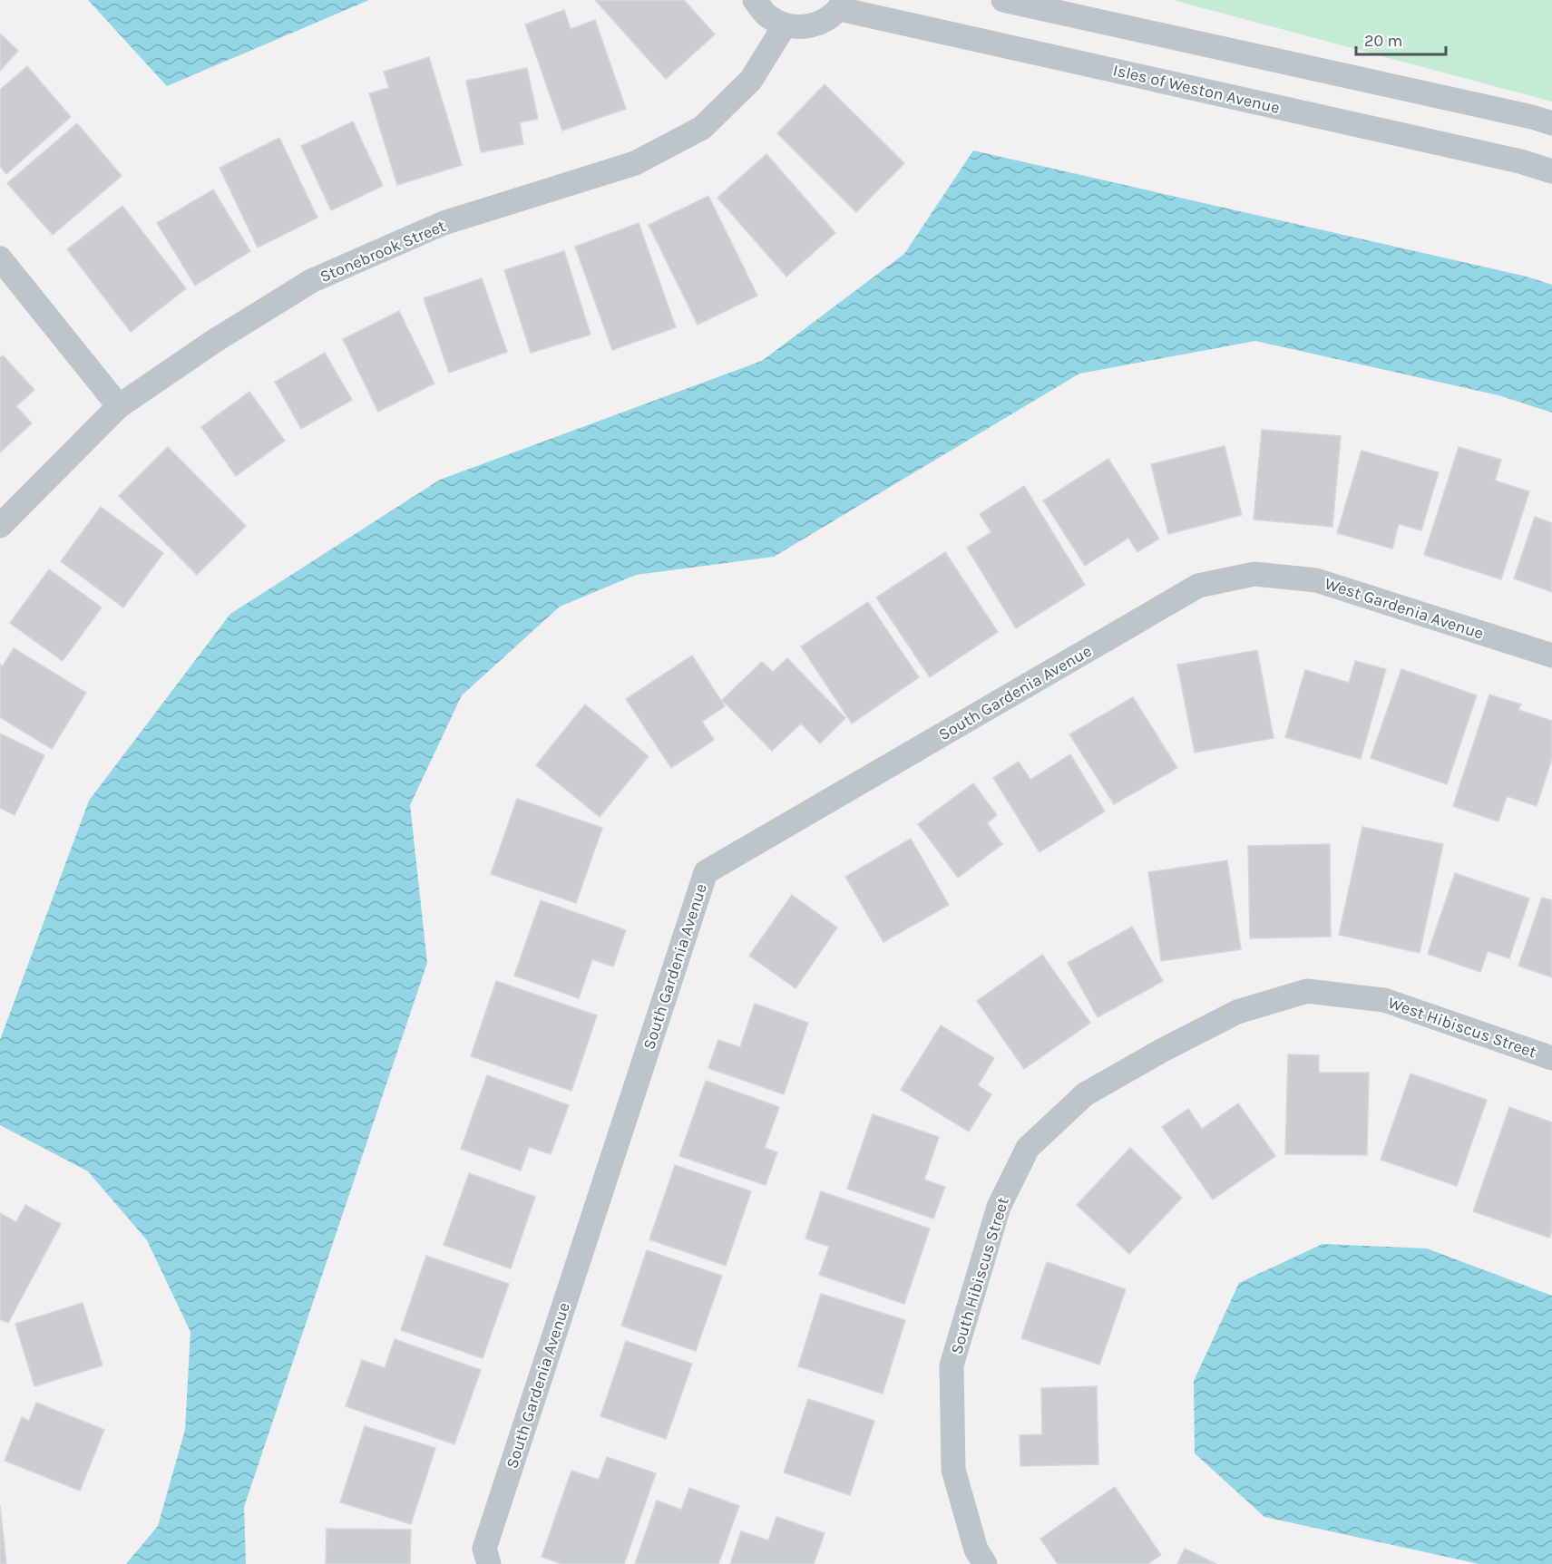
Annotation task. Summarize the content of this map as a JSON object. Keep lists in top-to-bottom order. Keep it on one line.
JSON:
{"streets":{"street":["Isles of Weston Avenue","Stonebrook Street","West Gardenia Avenue","South Gardenia Avenue","West Hibiscus Street","South Hibiscus Street"]},"crossings":[["West Gardenia Avenue","South Gardenia Avenue"],["West Hibiscus Street","South Hibiscus Street"]],"scale_bar":"20 m"}
